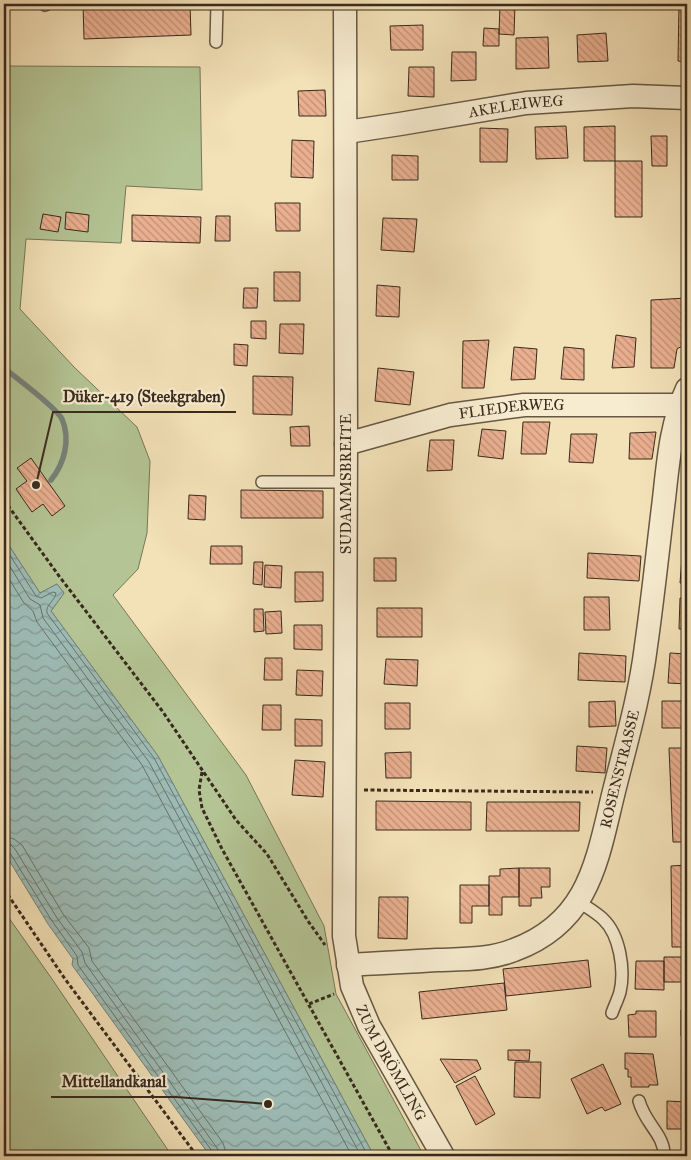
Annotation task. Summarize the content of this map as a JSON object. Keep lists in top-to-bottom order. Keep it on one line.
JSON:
{"streets":{"street":["AKELEIWEG","FLIEDERWEG","SUDAMMSBREITE","ROSENSTRASSE","ZUM DRÖMLING"]},"crossings":[["AKELEIWEG","SUDAMMSBREITE"],["FLIEDERWEG","SUDAMMSBREITE"],["FLIEDERWEG","ROSENSTRASSE"],["SUDAMMSBREITE","ROSENSTRASSE"],["SUDAMMSBREITE","ZUM DRÖMLING"],["ROSENSTRASSE","ZUM DRÖMLING"]],"places":["Düker-419 (Steekgraben)","Mittellandkanal"]}
